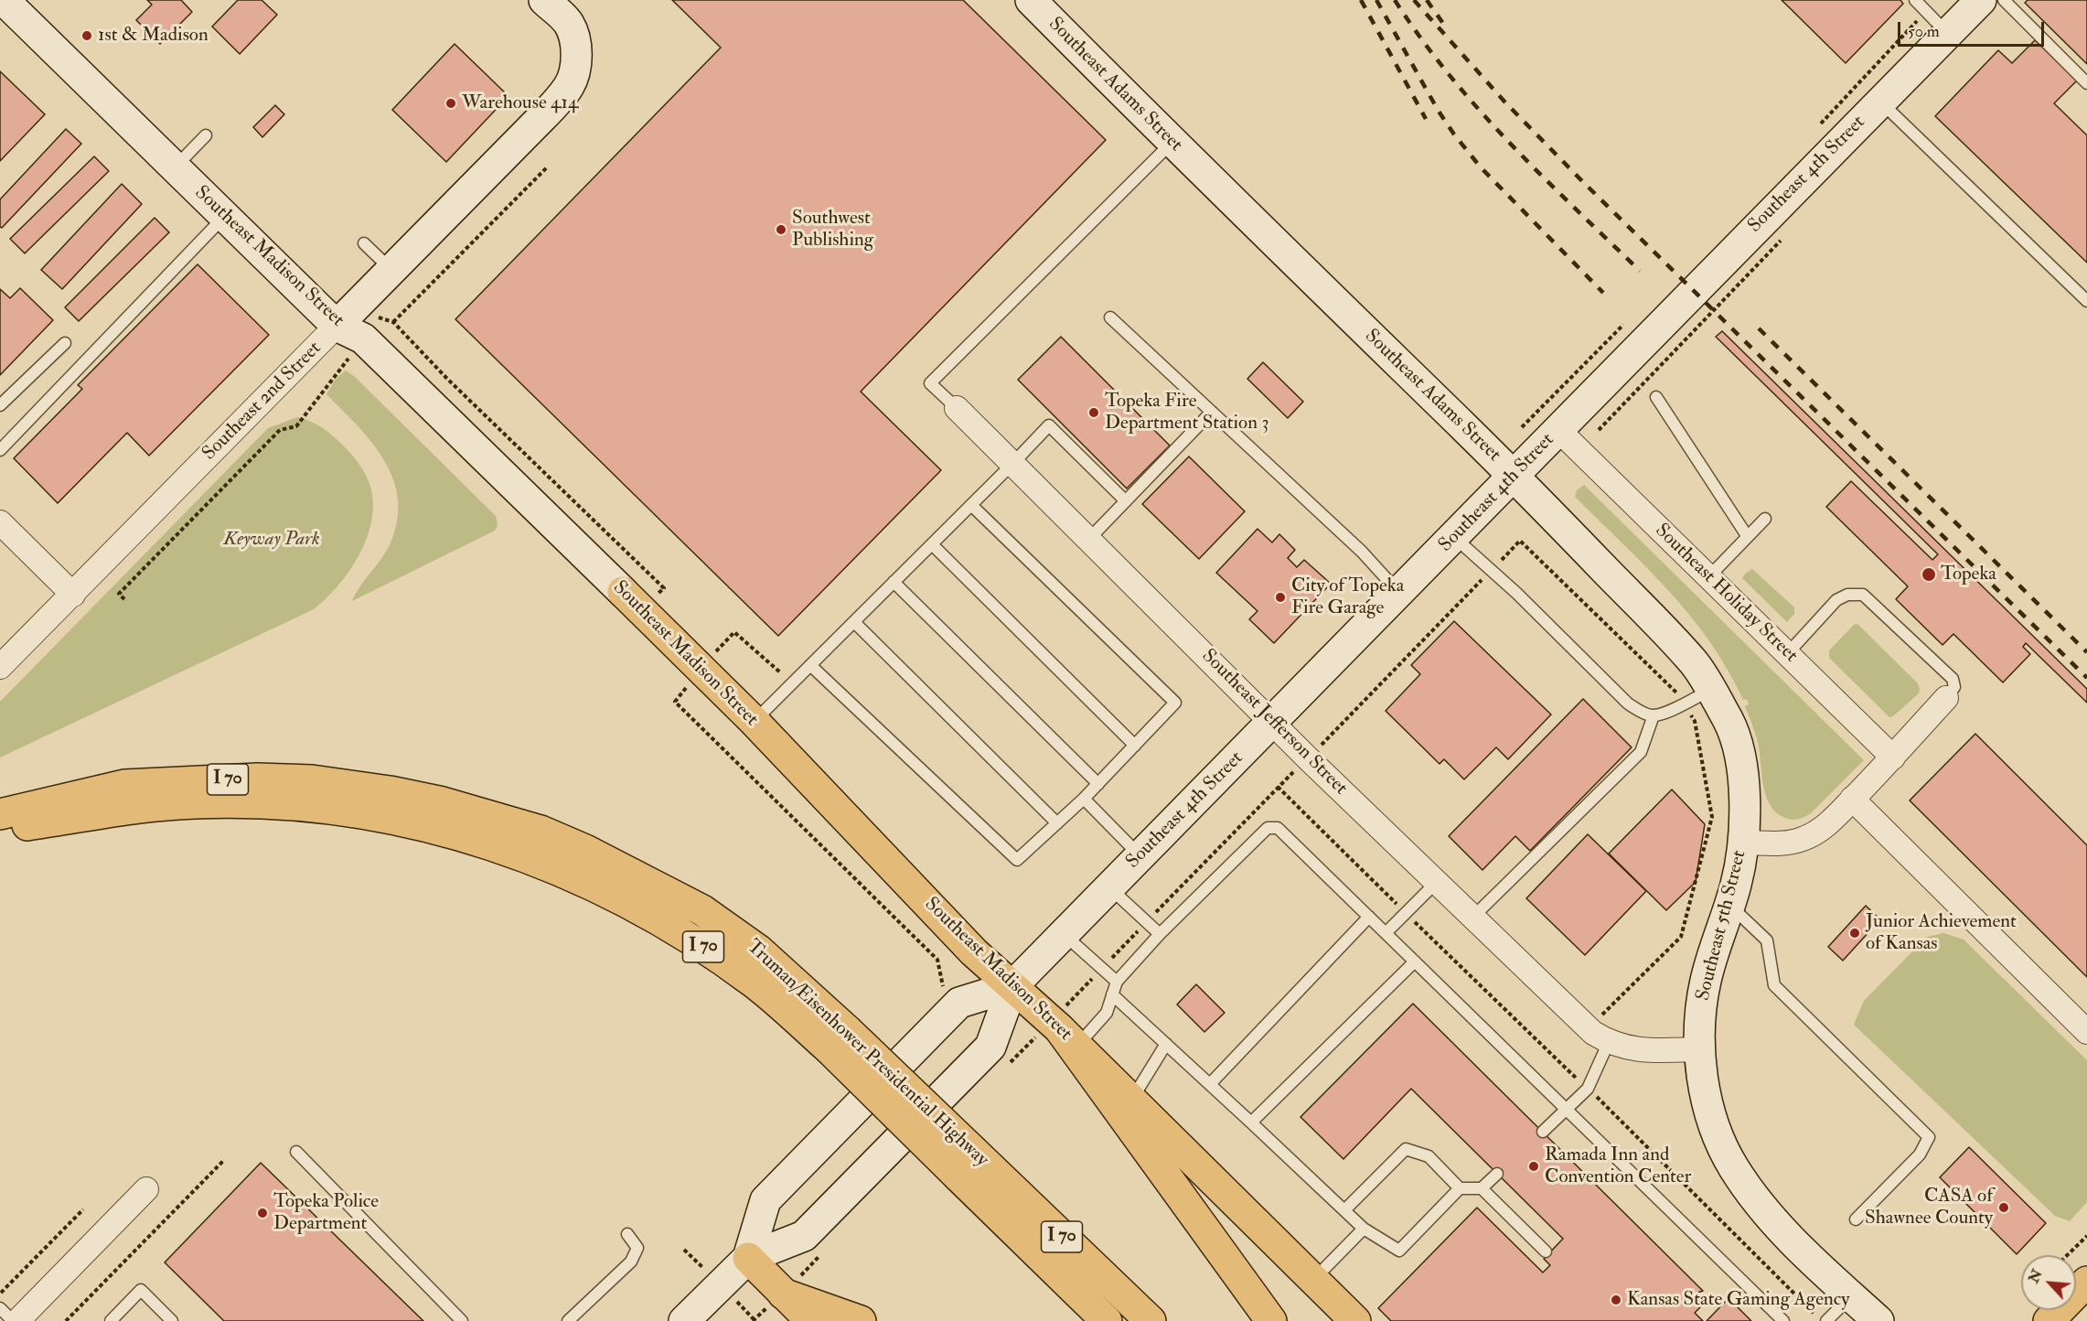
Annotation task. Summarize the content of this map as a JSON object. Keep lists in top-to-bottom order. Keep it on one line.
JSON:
{"streets":{"main road":["Southeast Madison Street","I 70","Truman/Eisenhower Presidential Highway"],"street":["Southeast Adams Street","Southeast 4th Street","Southeast 2nd Street","Southeast Holiday Street","Southeast Jefferson Street","Southeast 5th Street"]},"crossings":[["Southeast Adams Street","Southeast 4th Street"],["Southeast Adams Street","Southeast 5th Street"],["Southeast 4th Street","Southeast Madison Street"],["Southeast 4th Street","Southeast Holiday Street"],["Southeast 4th Street","Southeast Jefferson Street"],["Southeast Madison Street","Southeast 2nd Street"],["Southeast Holiday Street","Southeast 5th Street"]],"parks":["Keyway Park"],"places":["1st & Madison","Warehouse 414","Southwest Publishing","Topeka Fire Department Station 3","Topeka","City of Topeka Fire Garage","Junior Achievement of Kansas","Ramada Inn and Convention Center","CASA of Shawnee County","Topeka Police Department","Kansas State Gaming Agency"],"scale_bar":"50 m","north":"top left"}
